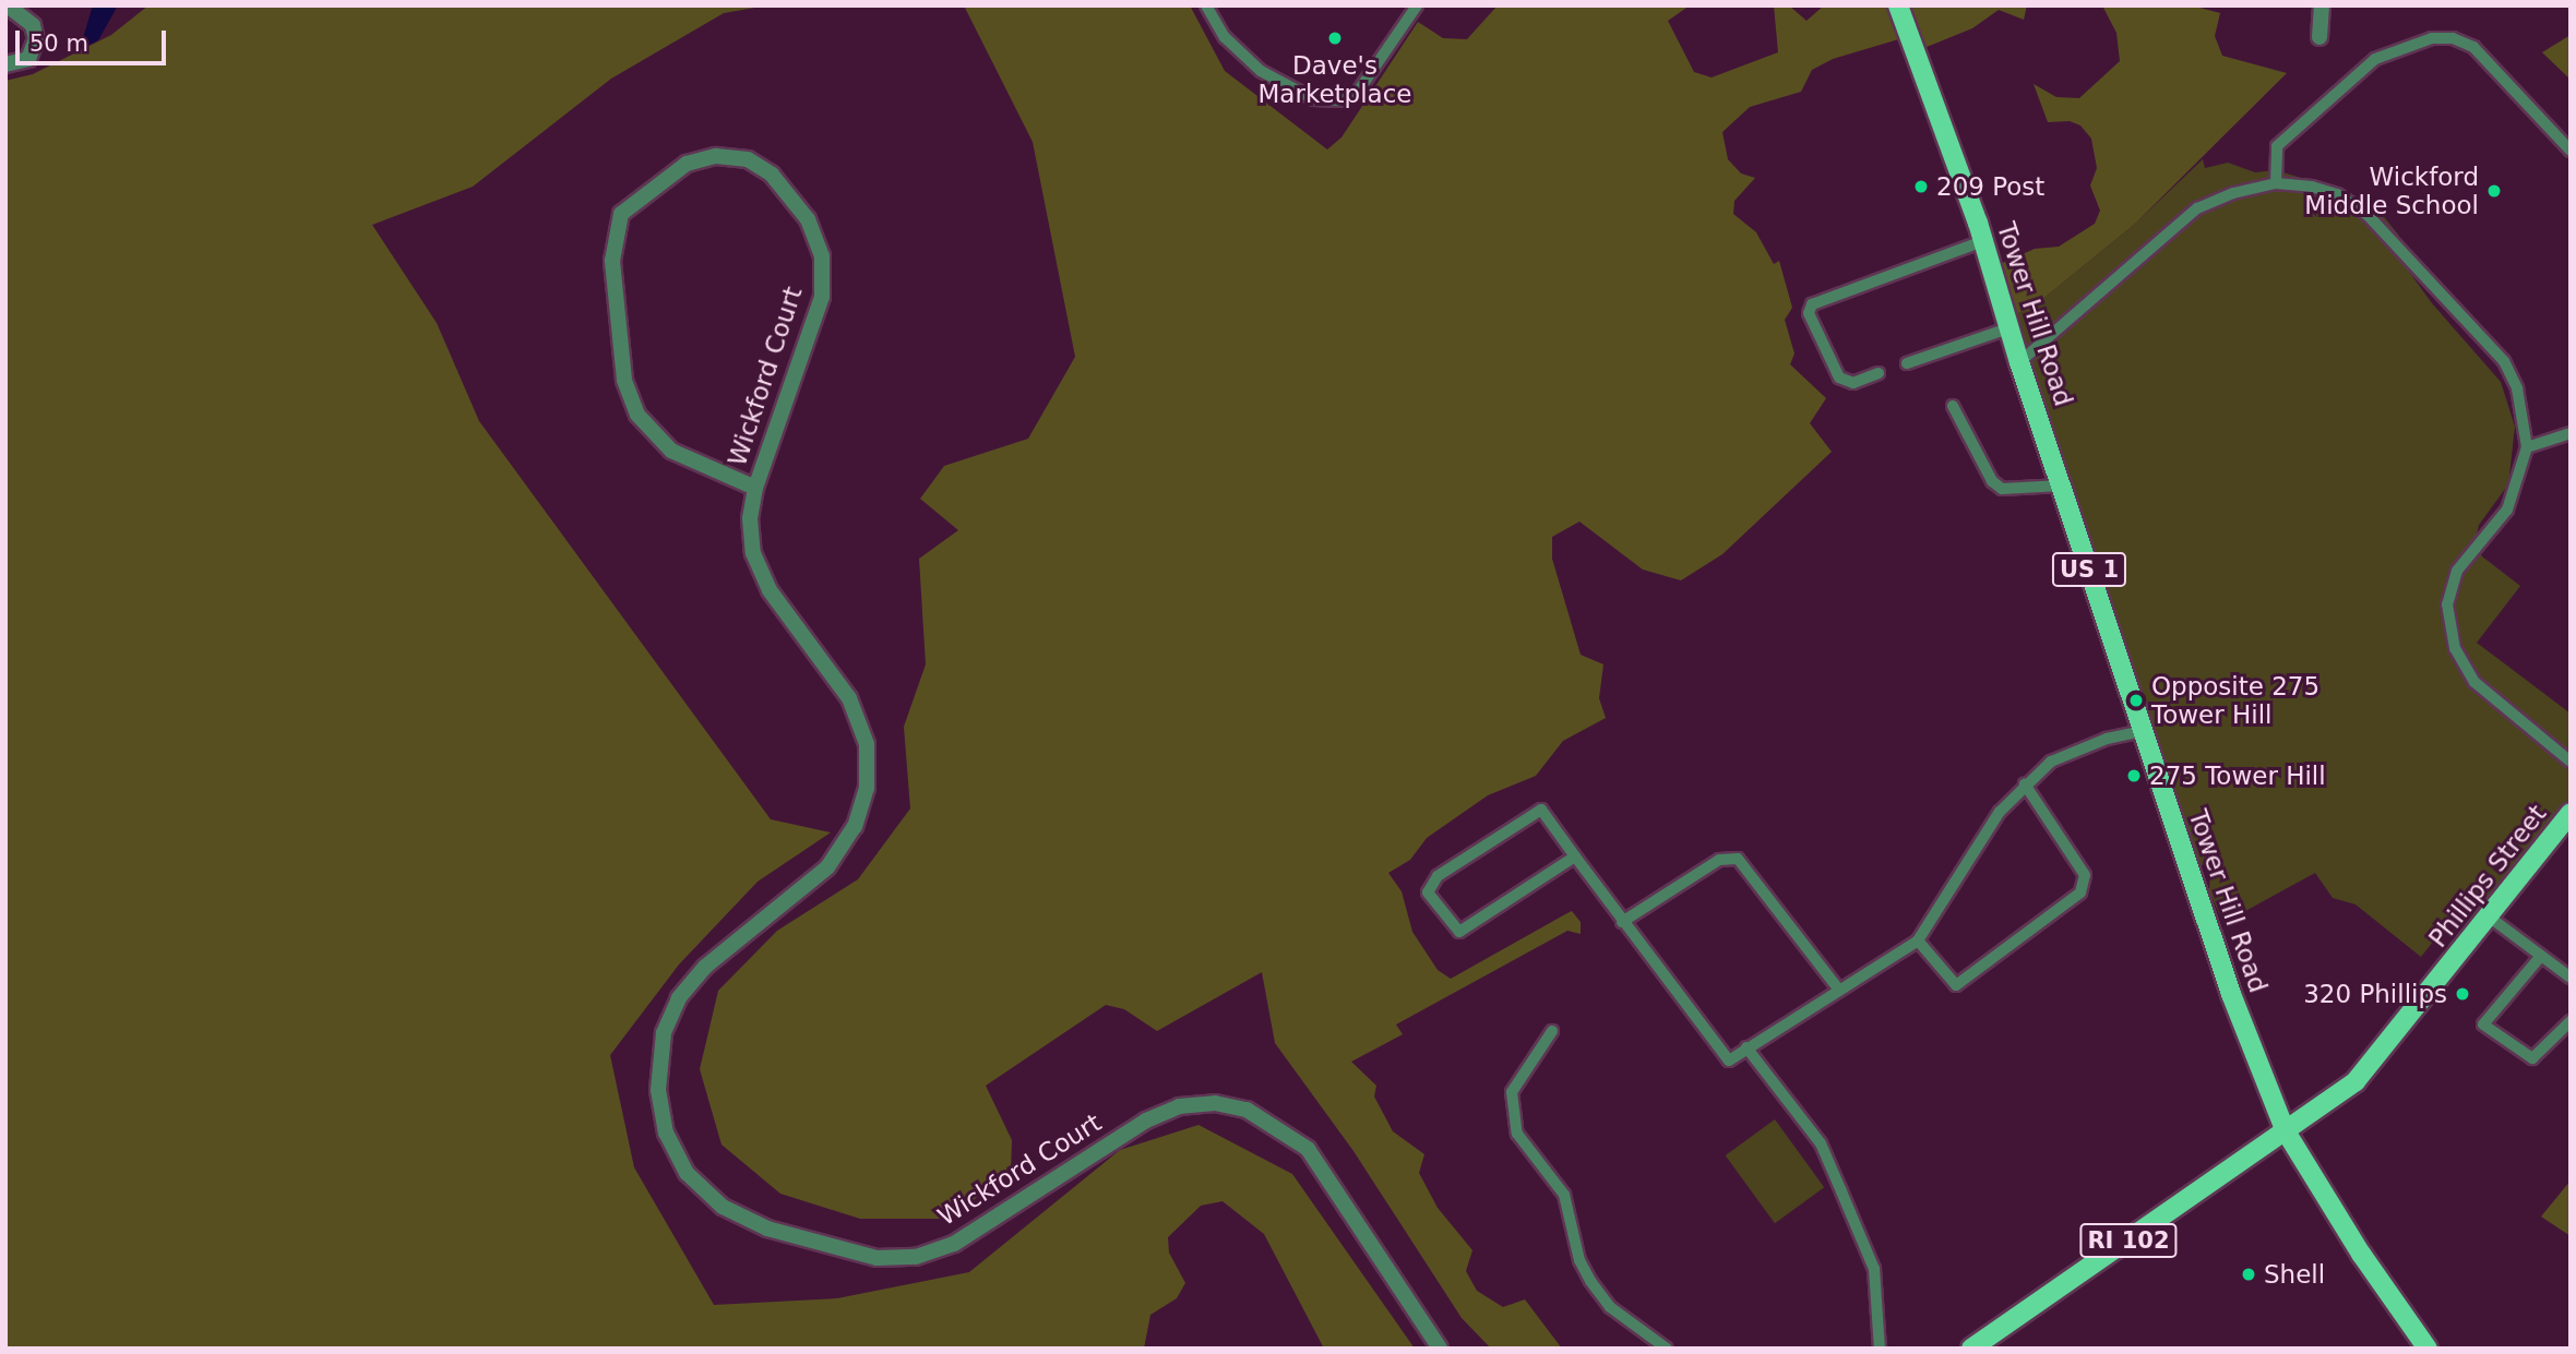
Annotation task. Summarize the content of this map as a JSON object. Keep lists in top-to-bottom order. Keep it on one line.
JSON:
{"streets":{"main road":["Tower Hill Road","US 1","Phillips Street","RI 102"],"street":["Wickford Court"]},"crossings":[["Tower Hill Road","Phillips Street"],["Tower Hill Road","RI 102"],["Phillips Street","RI 102"]],"places":["Dave's Marketplace","209 Post","Wickford Middle School","Opposite 275 Tower Hill","275 Tower Hill","320 Phillips","Shell"],"scale_bar":"50 m"}
